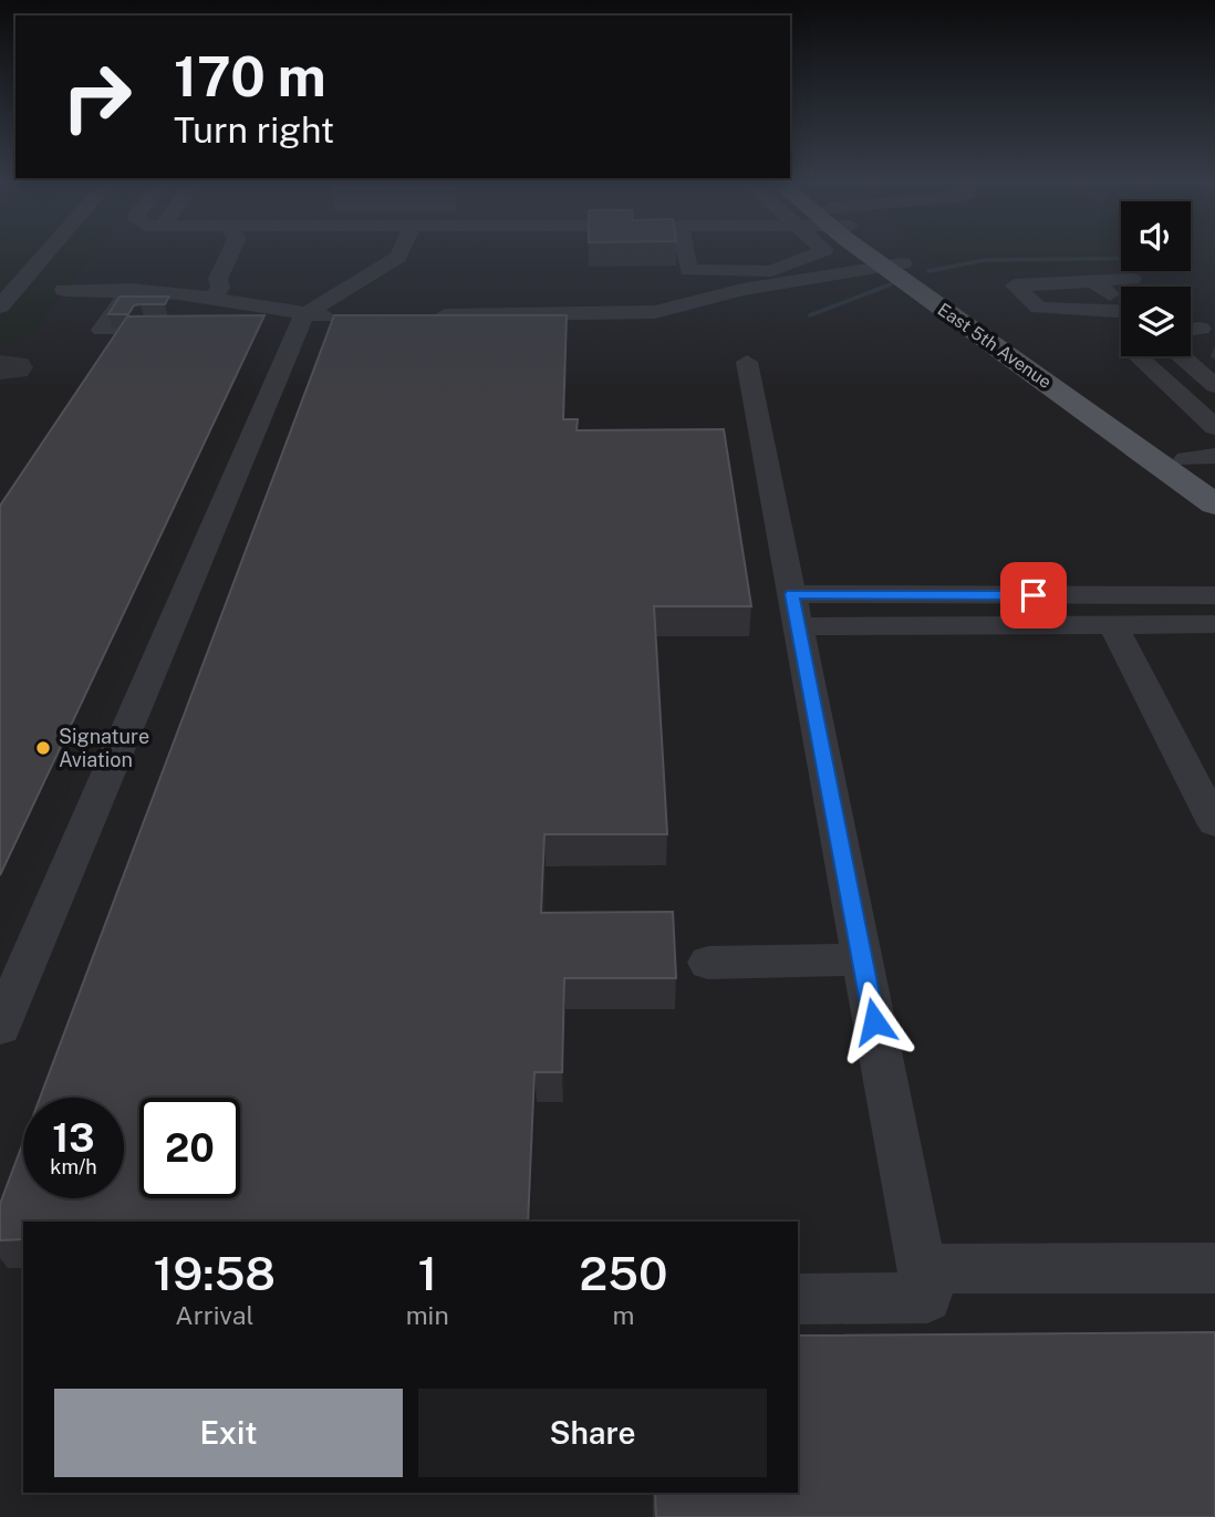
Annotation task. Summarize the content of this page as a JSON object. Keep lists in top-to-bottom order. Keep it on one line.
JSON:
{"streets":{"main road":["East 5th Avenue"]},"places":["Signature Aviation"],"page":{"turn":["170 m","Turn right"],"speed":"13 km/h","limit":"20","eta":["19:58","Arrival","1","min","250","m"],"buttons":["Exit","Share"]}}
